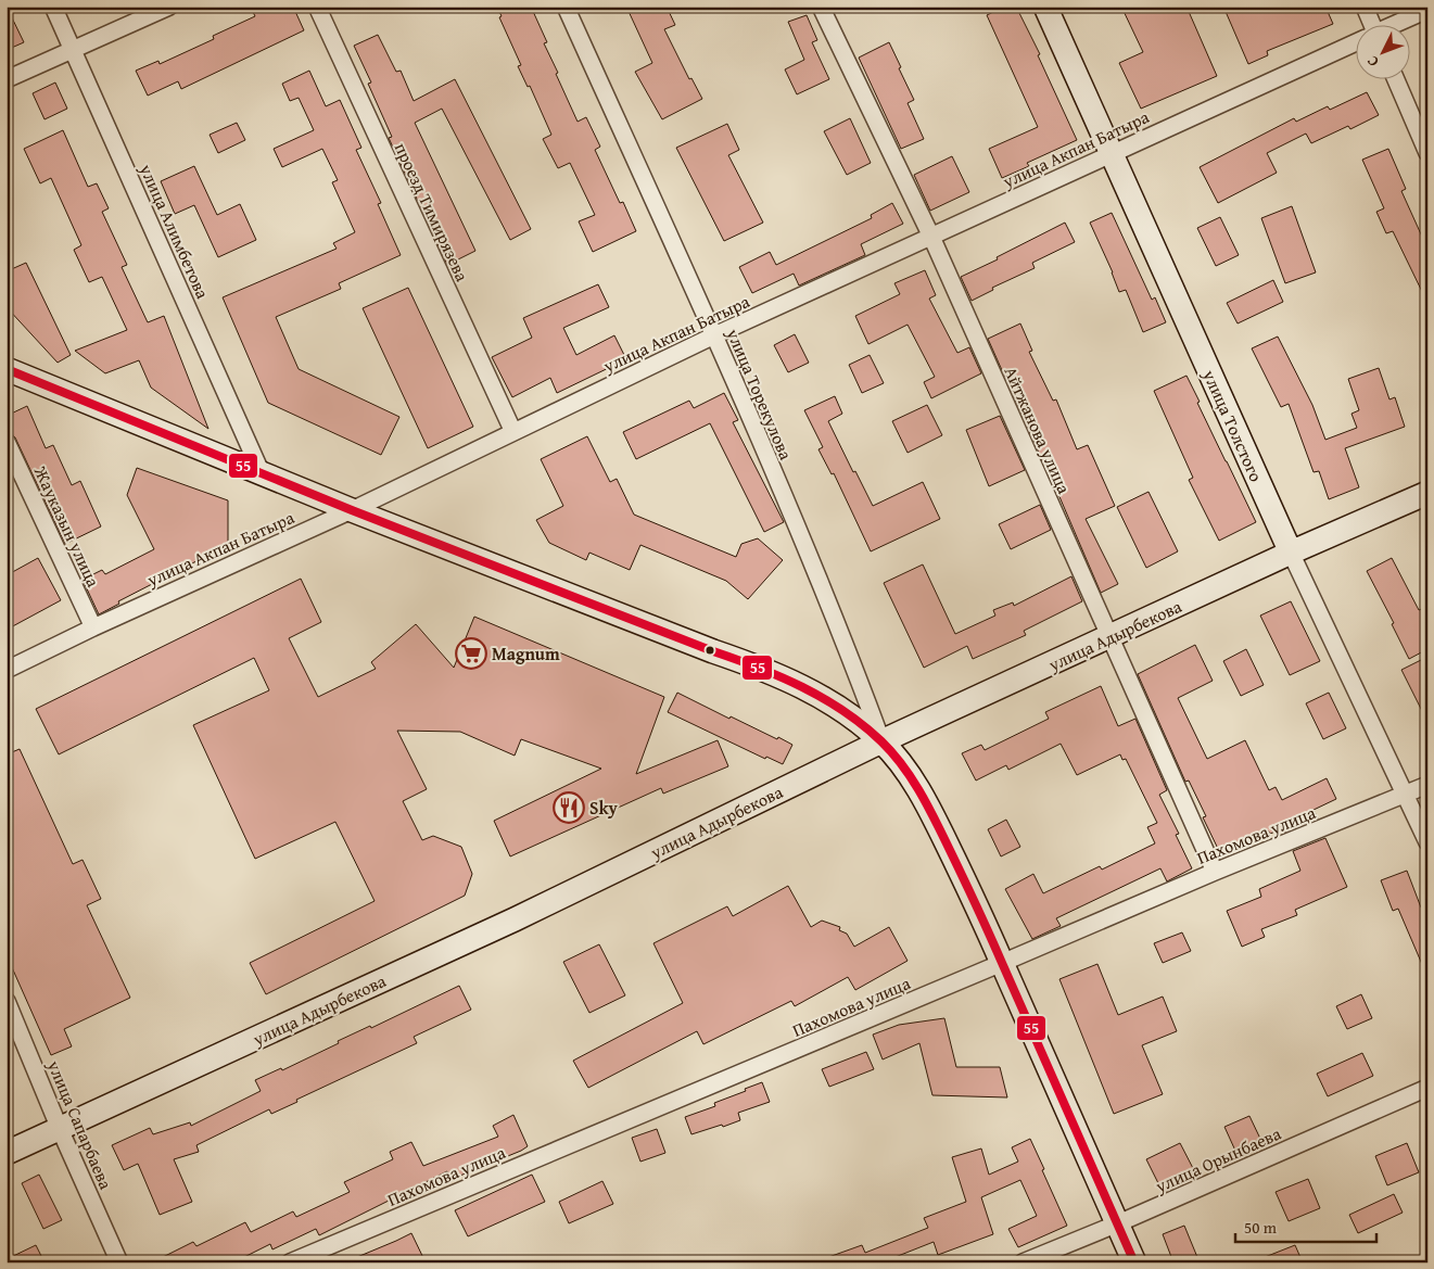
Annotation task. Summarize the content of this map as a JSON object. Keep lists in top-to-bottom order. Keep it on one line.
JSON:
{"streets":{"main road":["улица Толстого","улица Адырбекова"],"street":["улица Акпан Батыра","проезд Тимирязева","улица Алимбетова","улица Торекулова","Айтжанова улица","Жауказын улица","Пахомова улица","улица Сапарбаева","улица Орынбаева"]},"crossings":[["улица Акпан Батыра","проезд Тимирязева"],["улица Акпан Батыра","улица Торекулова"],["улица Акпан Батыра","улица Толстого"],["улица Акпан Батыра","Айтжанова улица"],["улица Акпан Батыра","Жауказын улица"],["улица Торекулова","улица Адырбекова"],["улица Толстого","улица Адырбекова"],["улица Толстого","Пахомова улица"],["Айтжанова улица","улица Адырбекова"],["Айтжанова улица","Пахомова улица"],["улица Адырбекова","улица Сапарбаева"]],"places":{"supermarket":["Magnum"],"restaurant":["Sky"]},"lines":["transit line 55"],"scale_bar":"50 m","north":"bottom left"}
